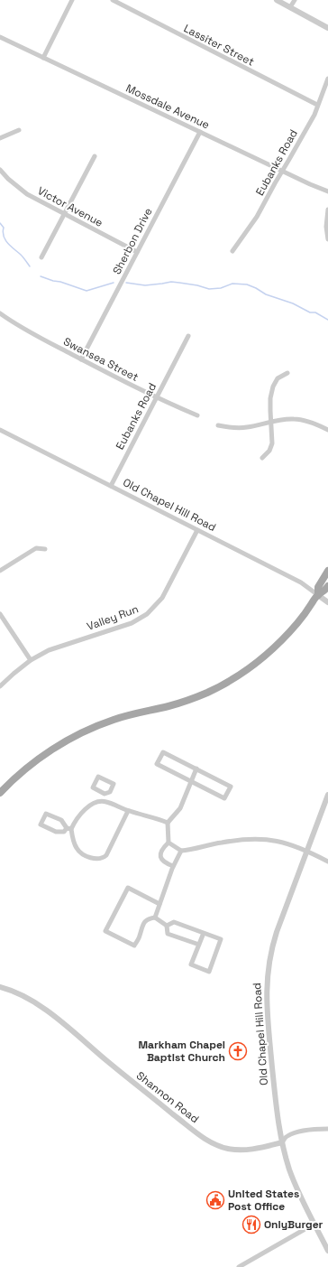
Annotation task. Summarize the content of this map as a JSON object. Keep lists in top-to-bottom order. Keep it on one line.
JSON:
{"streets":{"street":["Lassiter Street","Mossdale Avenue","Eubanks Road","Victor Avenue","Sherbon Drive","Swansea Street","Old Chapel Hill Road","Valley Run","Shannon Road"]},"crossings":[["Lassiter Street","Eubanks Road"],["Mossdale Avenue","Eubanks Road"],["Mossdale Avenue","Sherbon Drive"],["Eubanks Road","Swansea Street"],["Eubanks Road","Old Chapel Hill Road"],["Victor Avenue","Sherbon Drive"],["Sherbon Drive","Swansea Street"],["Old Chapel Hill Road","Valley Run"],["Old Chapel Hill Road","Shannon Road"]],"places":{"church":["Markham Chapel Baptist Church"],"public building":["United States Post Office"],"restaurant":["OnlyBurger"]}}
